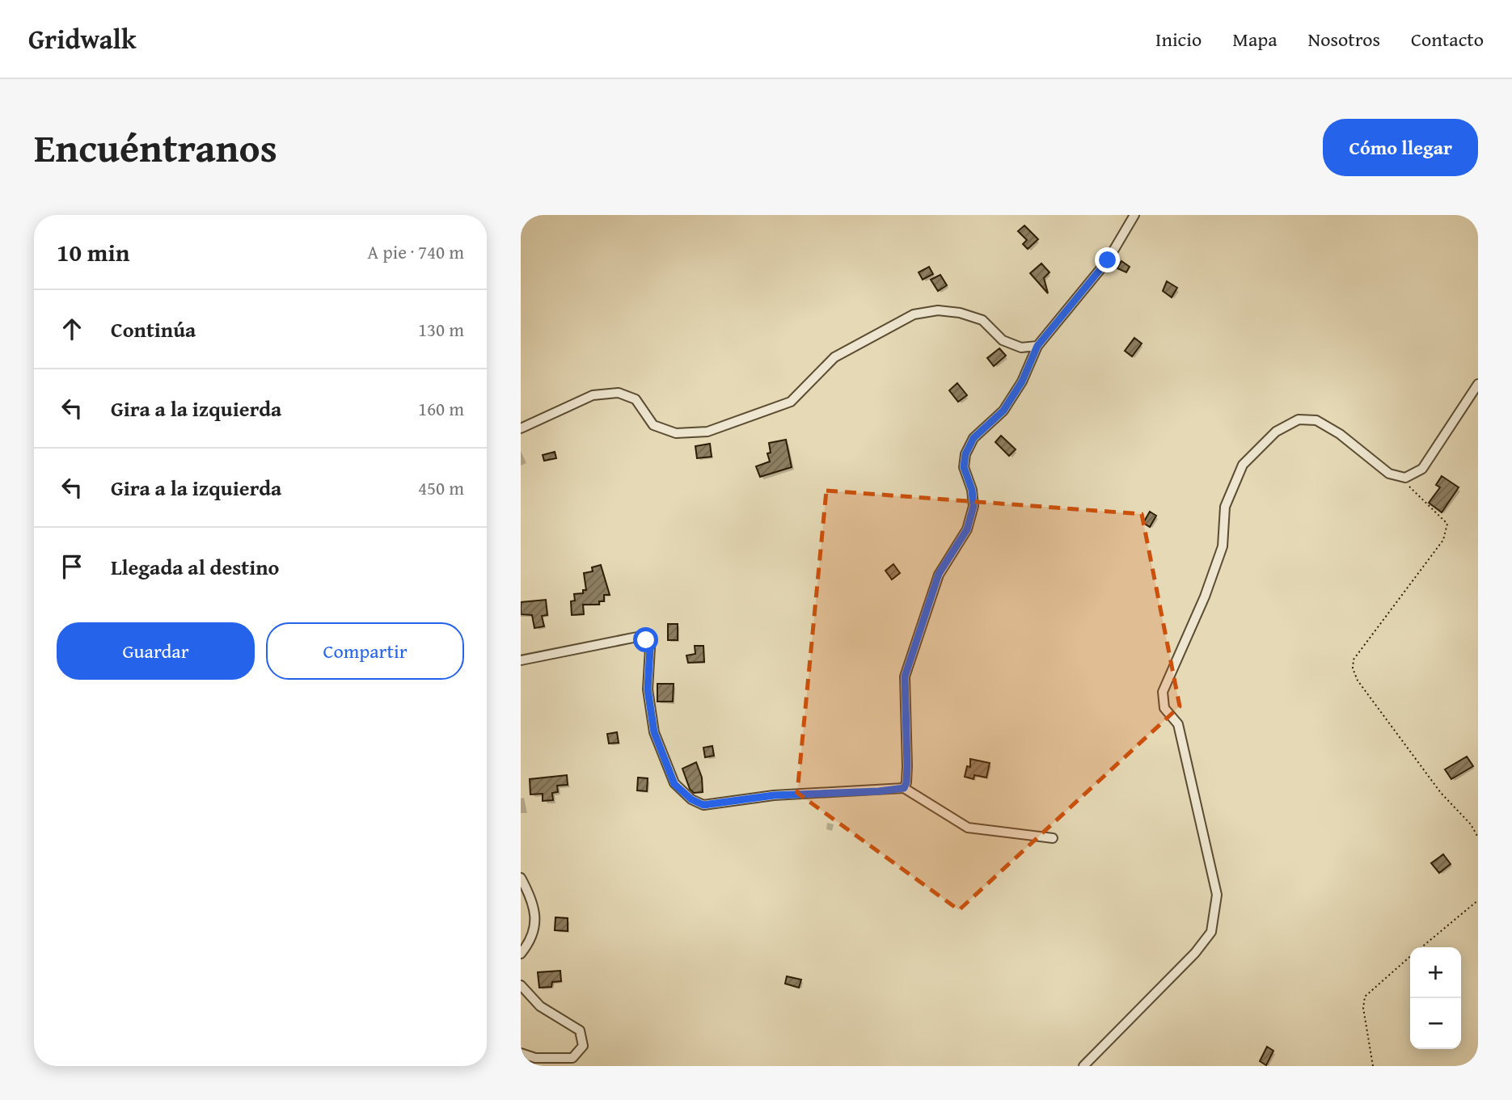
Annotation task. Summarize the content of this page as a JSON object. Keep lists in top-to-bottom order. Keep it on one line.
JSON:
{"page":{"header":"Gridwalk","nav":["Inicio","Mapa","Nosotros","Contacto"],"title":"Encuéntranos","buttons":["Cómo llegar",["Guardar","Compartir"]],"heading":["10 min","A pie · 740 m"],"list":[["Continúa","130 m"],["Gira a la izquierda","160 m"],["Gira a la izquierda","450 m"],"Llegada al destino"],"map_buttons":["+","−"]}}
